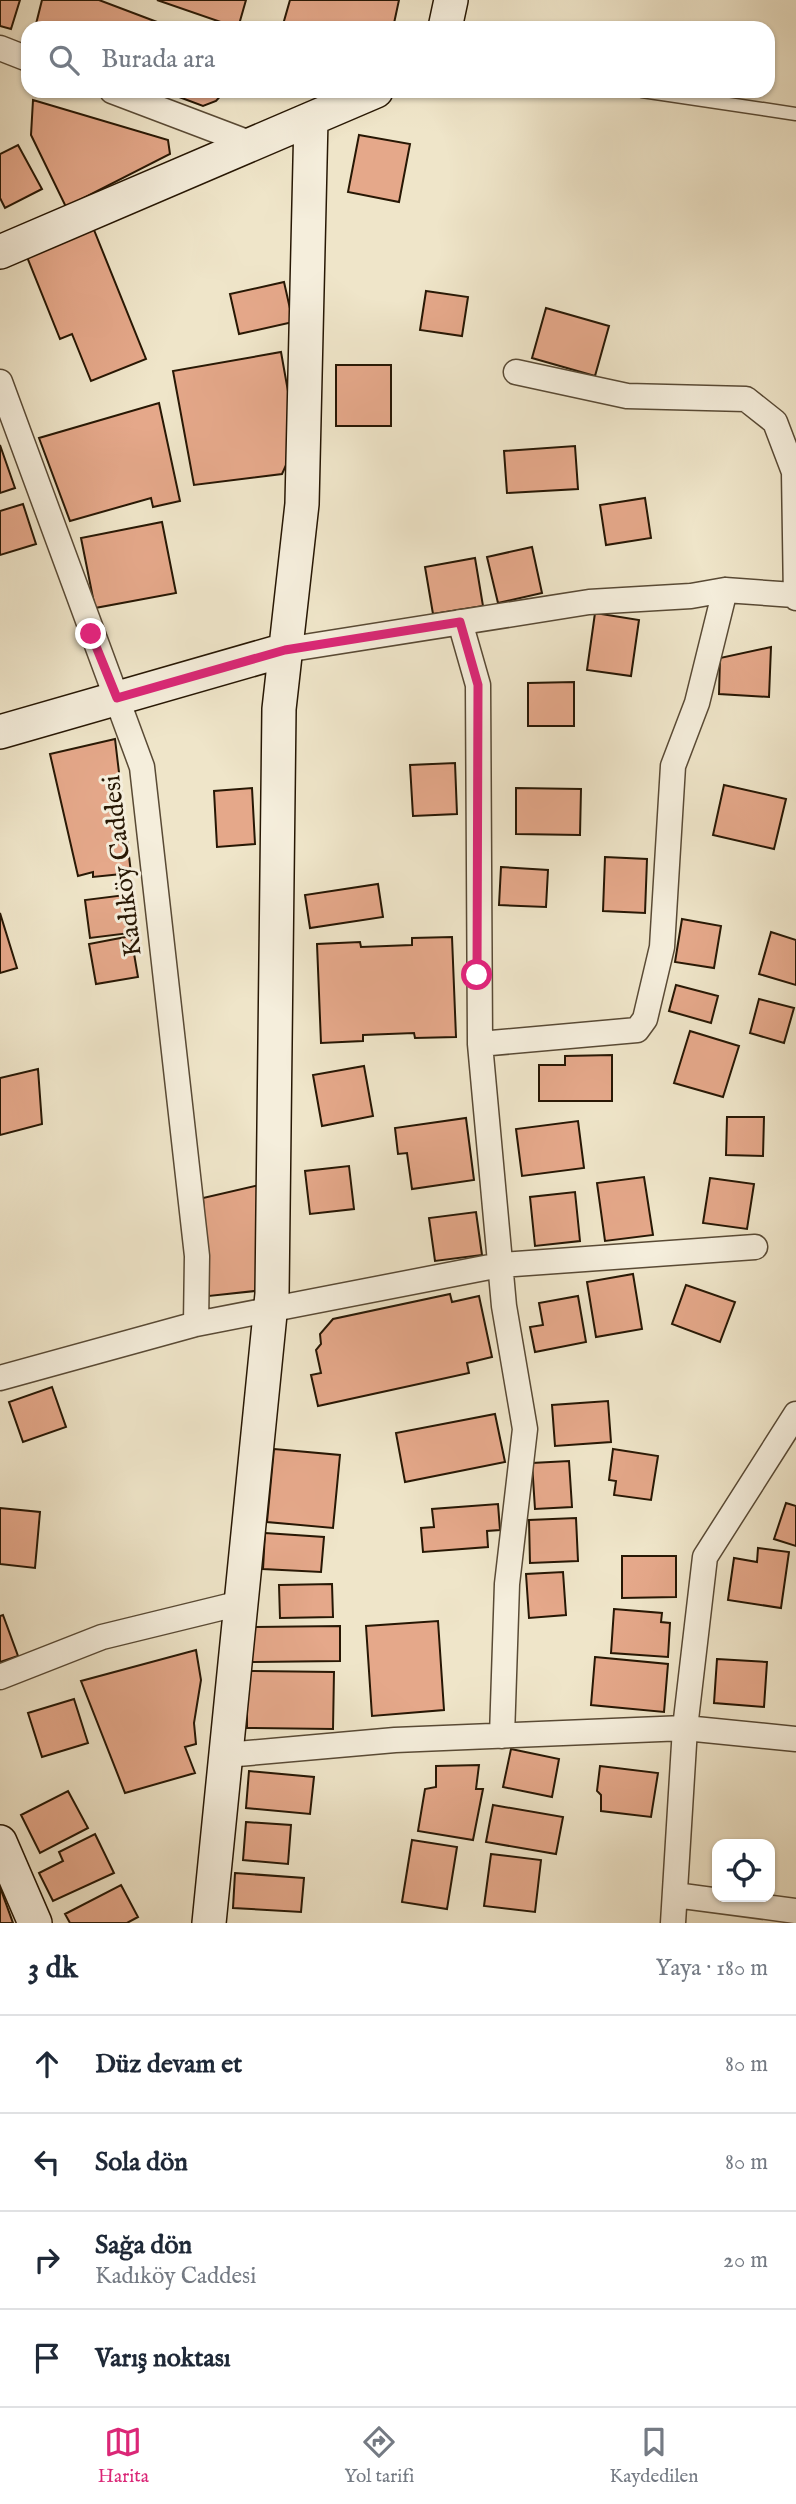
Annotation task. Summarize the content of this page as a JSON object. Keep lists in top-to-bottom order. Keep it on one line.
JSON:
{"streets":{"street":["Kadıköy Caddesi"]},"page":{"search":"Burada ara","heading":["3 dk","Yaya · 180 m"],"list":[["Düz devam et","80 m"],["Sola dön","80 m"],["Sağa dön","Kadıköy Caddesi","20 m"],"Varış noktası"],"nav":["Harita","Yol tarifi","Kaydedilen"]}}
